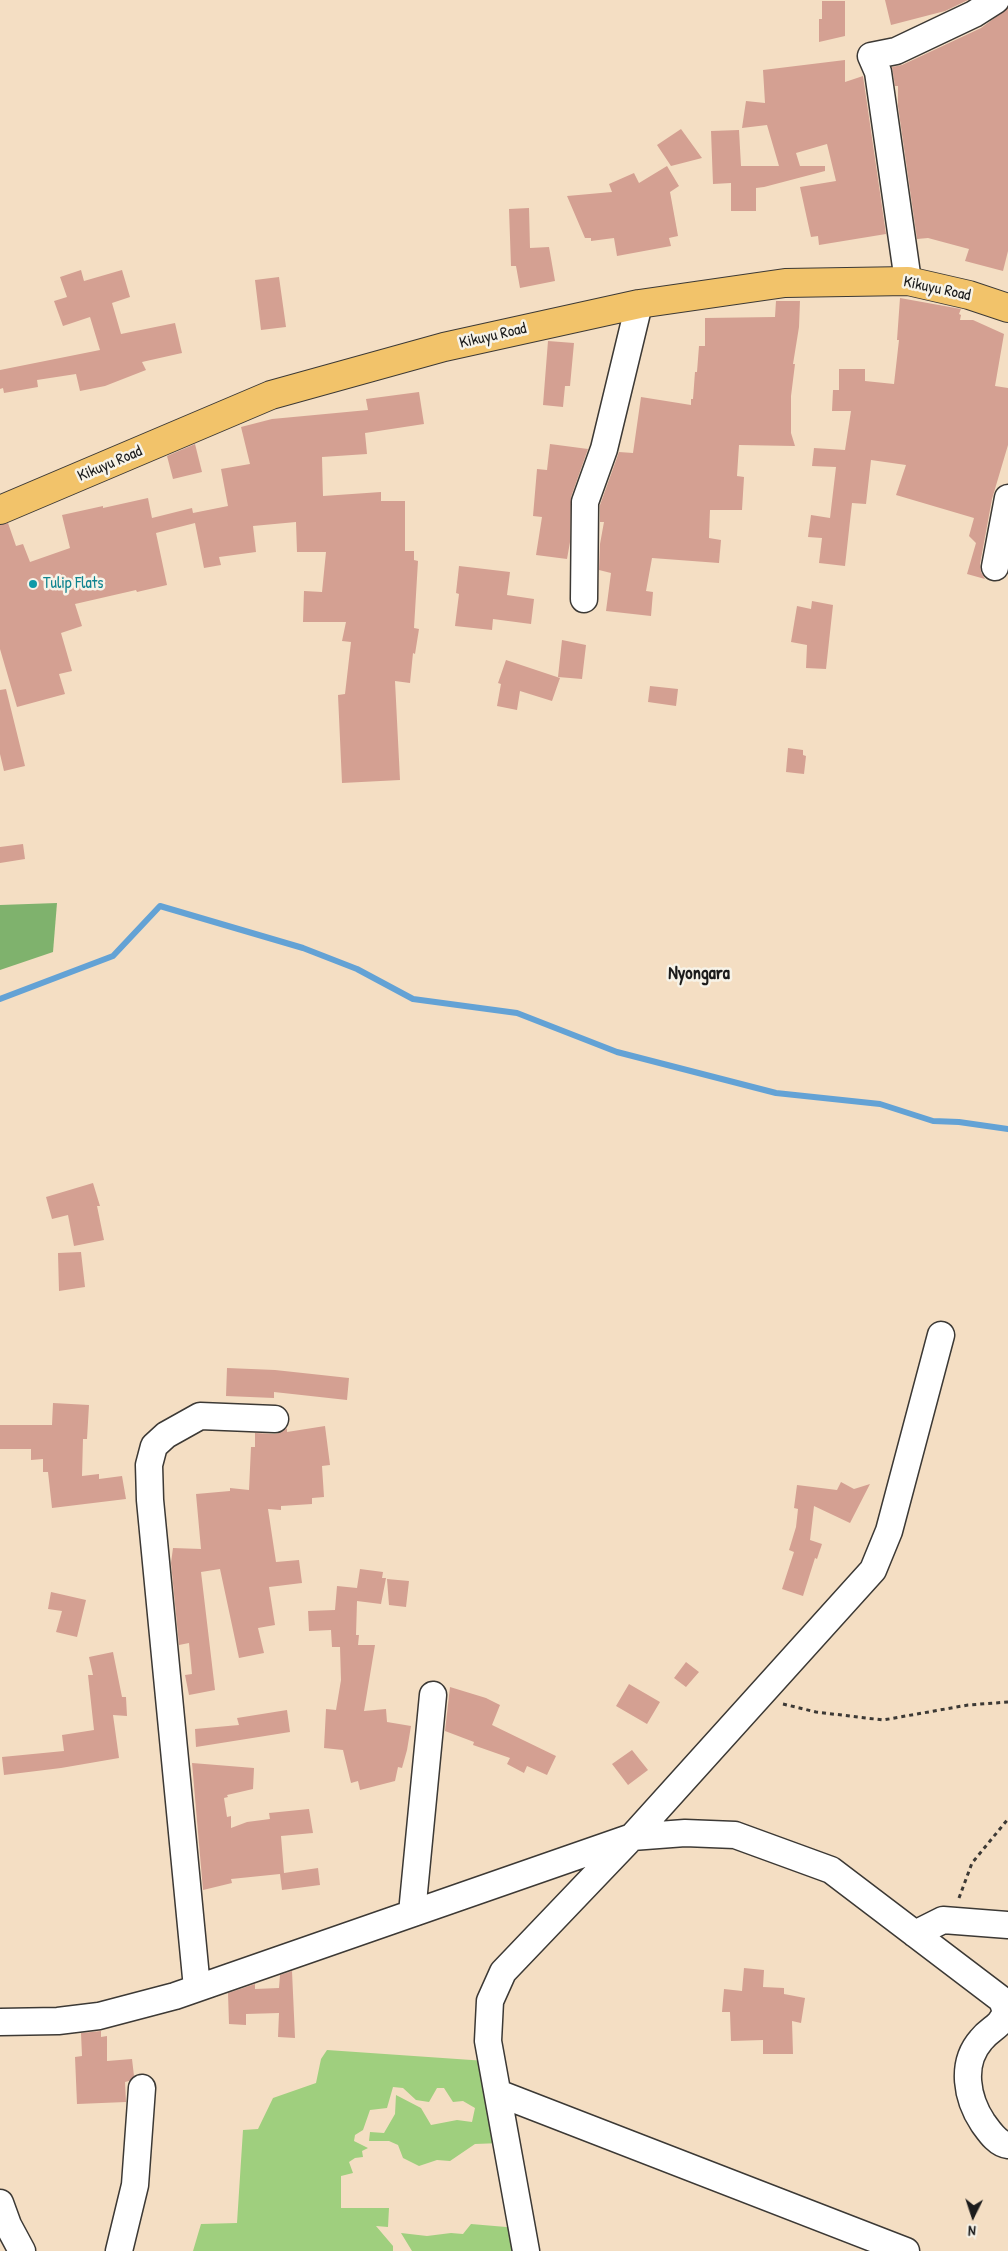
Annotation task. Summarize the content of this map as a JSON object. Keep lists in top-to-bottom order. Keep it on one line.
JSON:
{"streets":{"main road":["Kikuyu Road"]},"districts":["Nyongara"],"places":["Tulip Flats"],"north":"bottom"}
